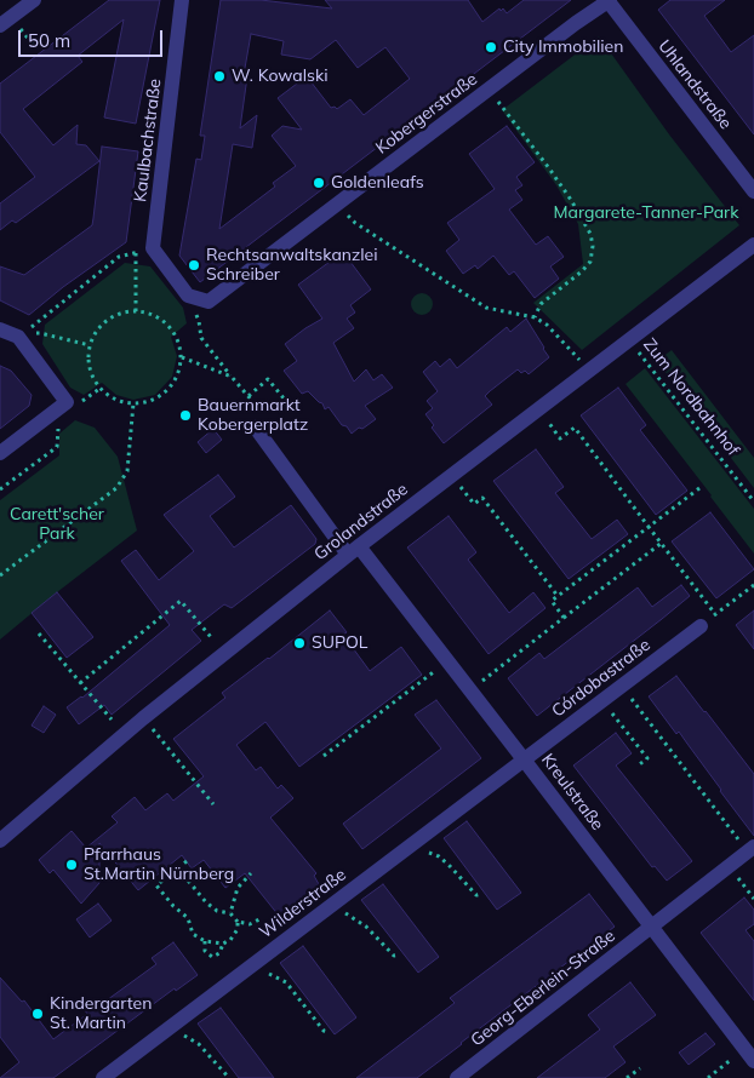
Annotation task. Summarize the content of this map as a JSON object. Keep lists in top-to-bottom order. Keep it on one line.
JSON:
{"streets":{"street":["Uhlandstraße","Kobergerstraße","Kaulbachstraße","Grolandstraße","Córdobastraße","Kreulstraße","Wilderstraße","Georg-Eberlein-Straße"],"path":["Zum Nordbahnhof"]},"crossings":[["Uhlandstraße","Kobergerstraße"],["Zum Nordbahnhof","Grolandstraße"],["Grolandstraße","Kreulstraße"],["Córdobastraße","Kreulstraße"],["Córdobastraße","Wilderstraße"],["Kreulstraße","Wilderstraße"],["Kreulstraße","Georg-Eberlein-Straße"]],"parks":["Margarete-Tanner-Park","Carett'scher Park"],"places":["City Immobilien","W. Kowalski","Goldenleafs","Rechtsanwaltskanzlei Schreiber","Bauernmarkt Kobergerplatz","SUPOL","Pfarrhaus St.Martin Nürnberg","Kindergarten St. Martin"],"scale_bar":"50 m"}
